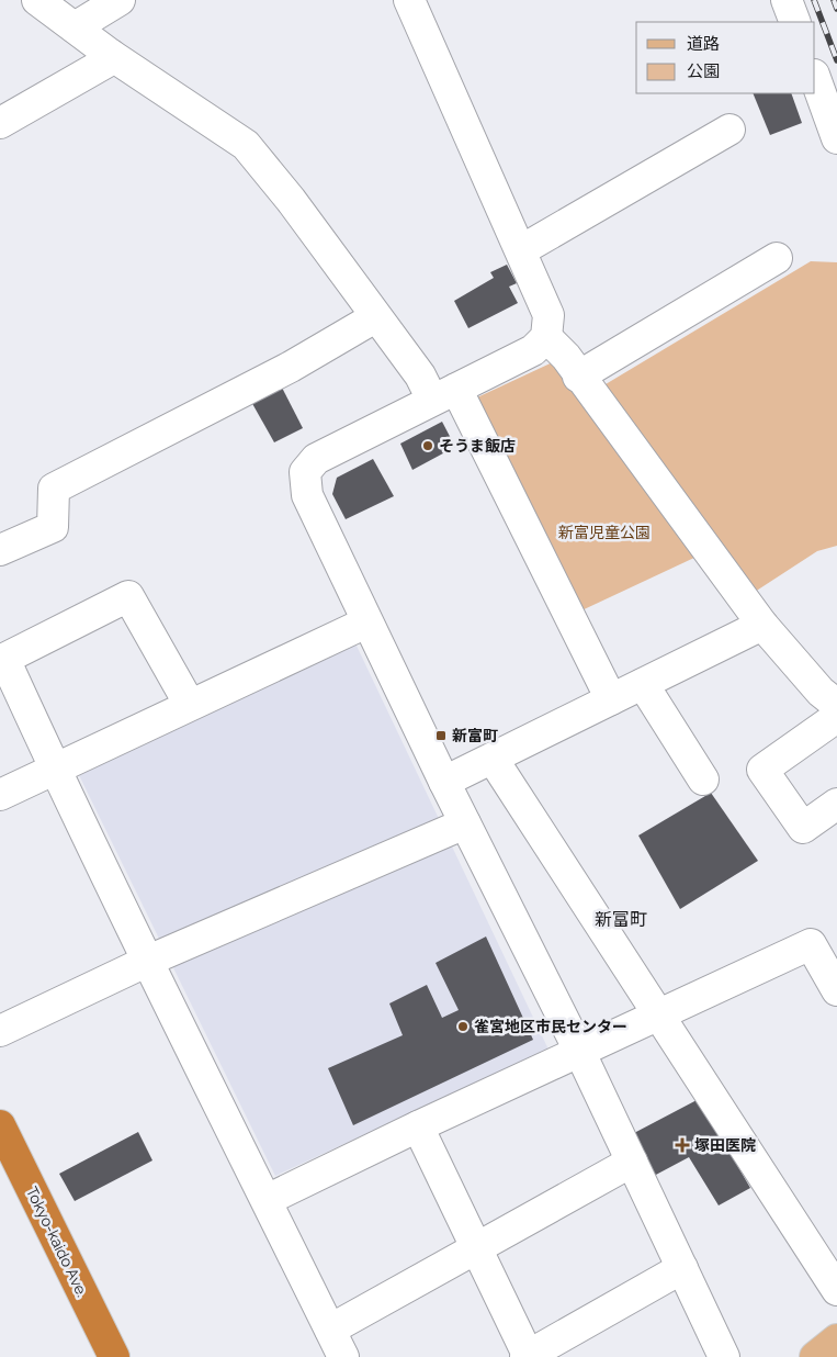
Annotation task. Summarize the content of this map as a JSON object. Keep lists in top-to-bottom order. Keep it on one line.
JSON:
{"streets":{"highway":["Tokyo-kaido Ave."]},"districts":["新富町"],"parks":["新富児童公園"],"places":{"other":["そうま飯店","雀宮地区市民センター"],"transit":["新富町"],"health":["塚田医院"]},"legend":["道路","公園"]}
